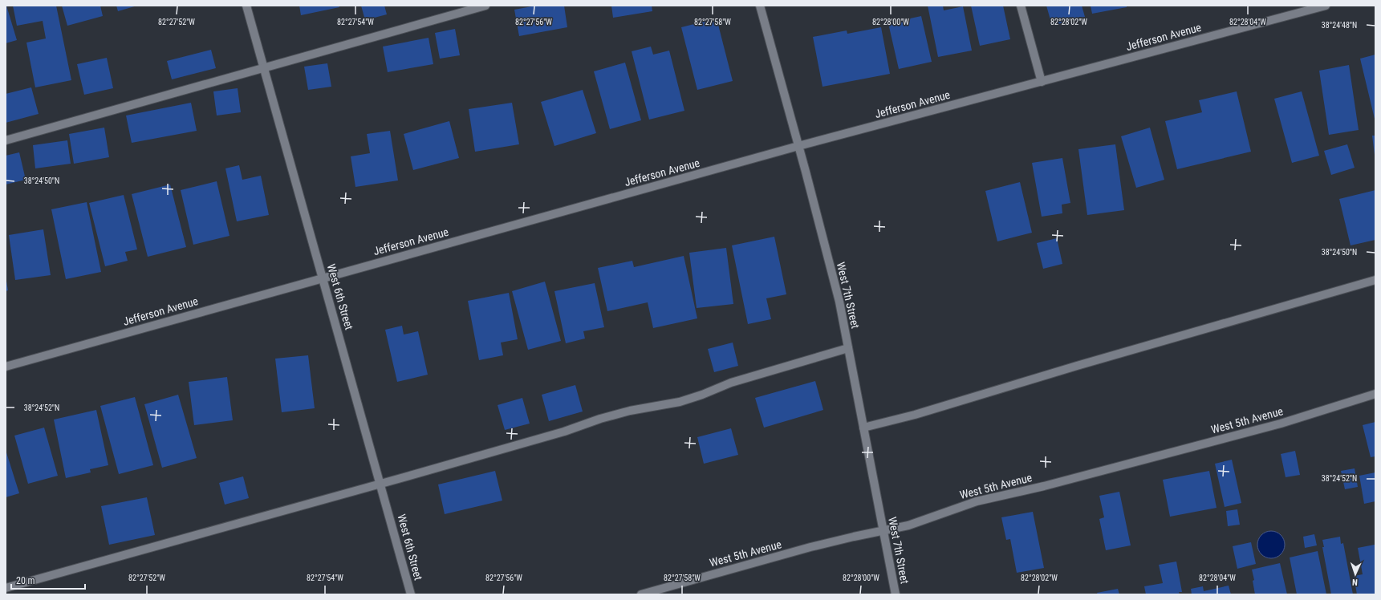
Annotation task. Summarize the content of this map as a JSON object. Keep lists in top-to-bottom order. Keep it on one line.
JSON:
{"streets":{"street":["Jefferson Avenue","West 7th Street","West 6th Street","West 5th Avenue"]},"crossings":[["Jefferson Avenue","West 7th Street"],["Jefferson Avenue","West 6th Street"],["West 7th Street","West 5th Avenue"]],"scale_bar":"20 m","north":"bottom","coordinates":["82°27'52\"W","82°27'54\"W","82°27'56\"W","82°27'58\"W","82°28'00\"W","82°28'02\"W","82°28'04\"W","38°24'48\"N","38°24'50\"N","38°24'52\"N"]}
